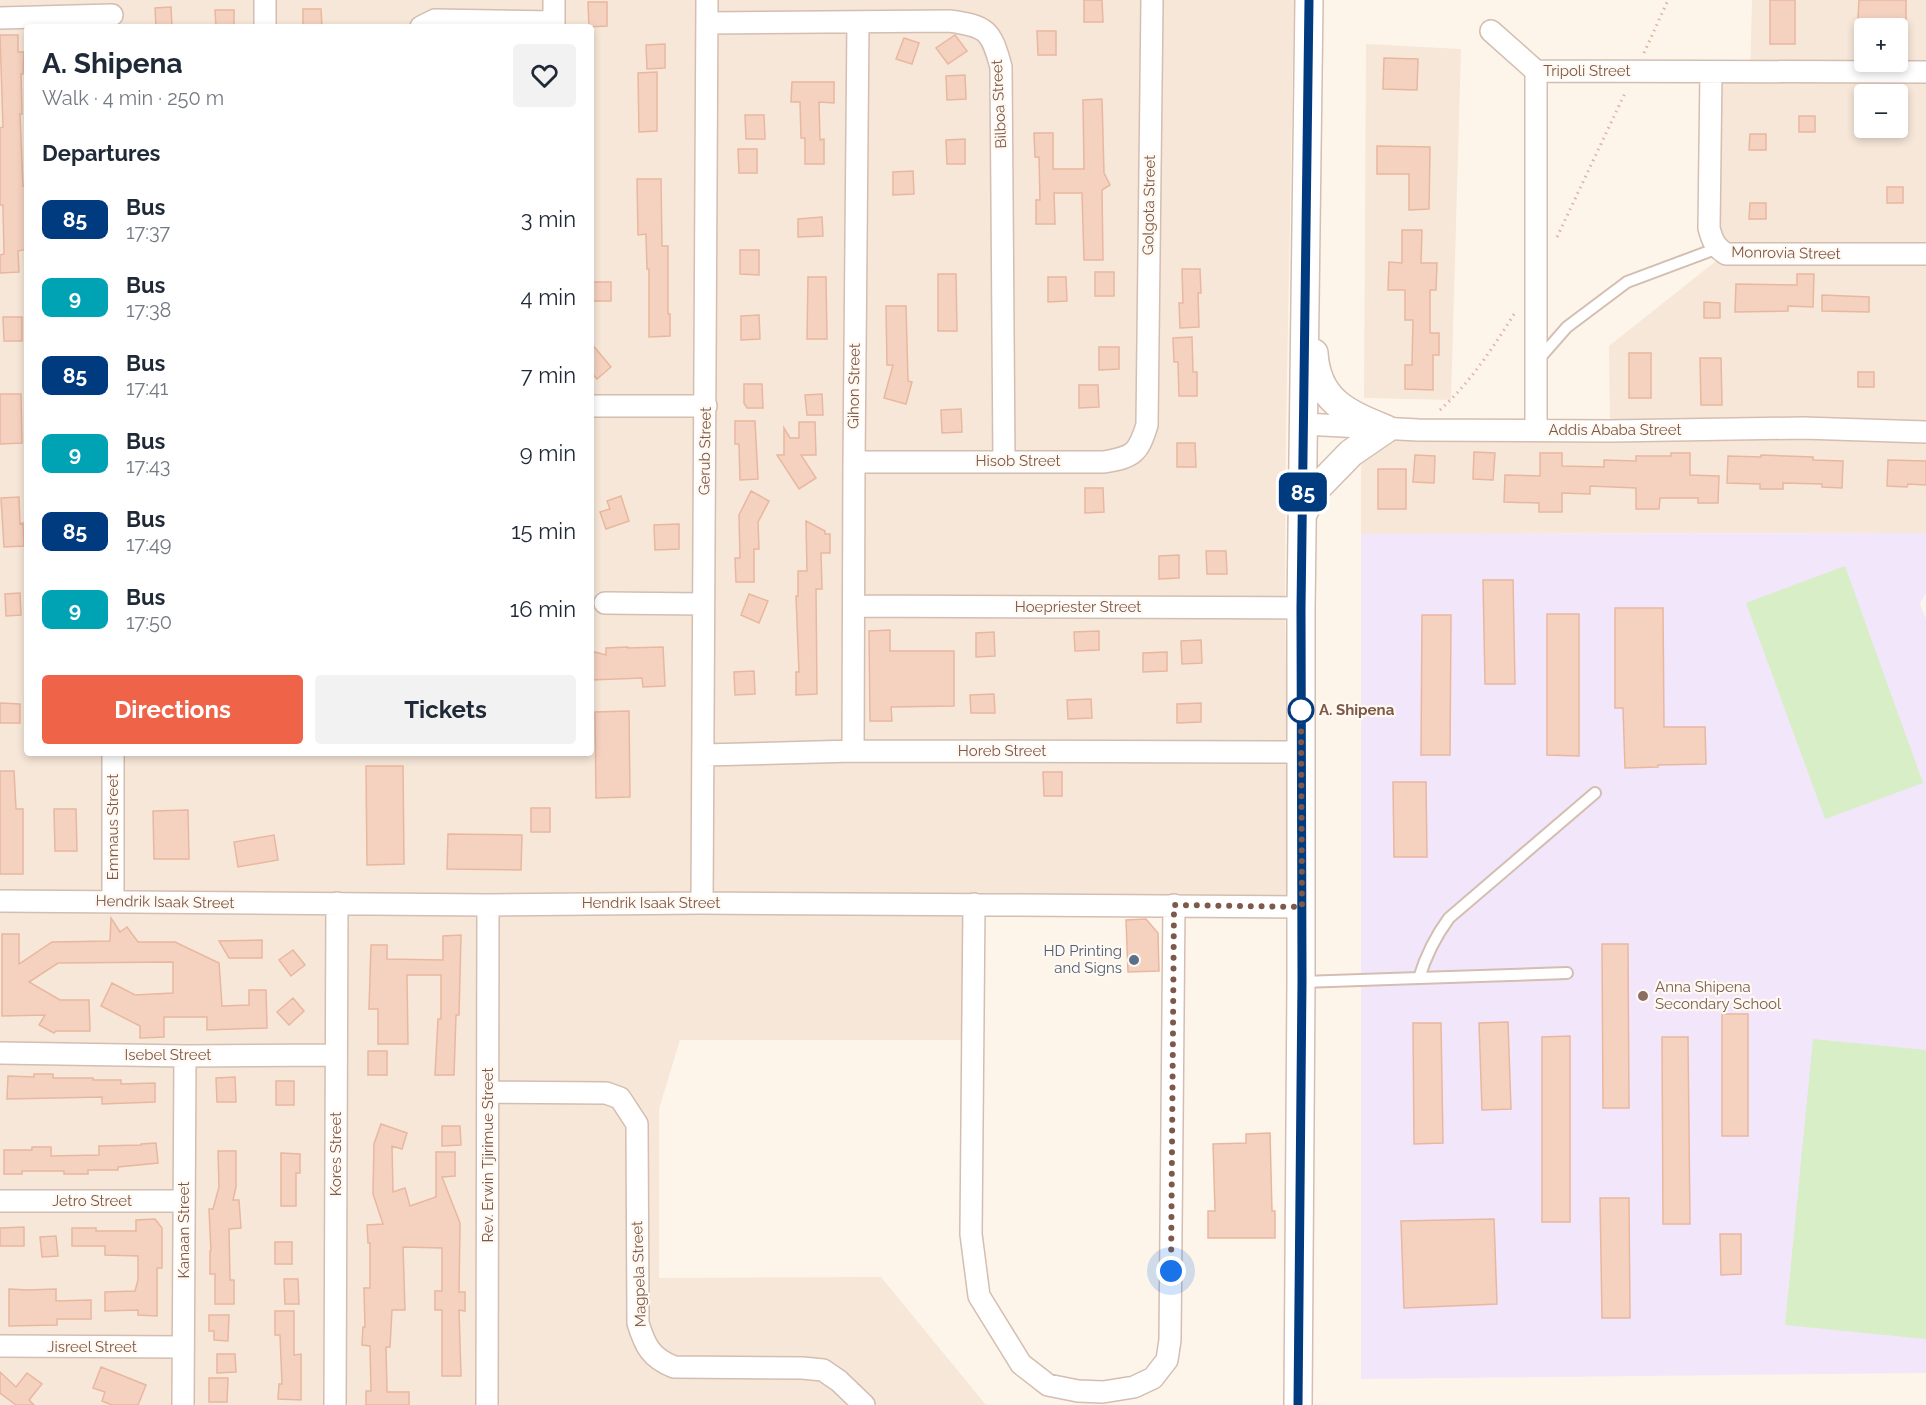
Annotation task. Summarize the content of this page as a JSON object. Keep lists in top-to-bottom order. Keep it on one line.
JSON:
{"streets":{"street":["Tripoli Street","Bilboa Street","Golgota Street","Monrovia Street","Gihon Street","Addis Ababa Street","Gerub Street","Hisob Street","Hoepriester Street","Horeb Street","Emmaus Street","Hendrik Isaak Street","Isebel Street","Kores Street","Rev. Erwin Tjirimue Street","Jetro Street","Kanaan Street","Magpela Street","Jisreel Street"]},"crossings":[["Tripoli Street","Monrovia Street"],["Tripoli Street","Addis Ababa Street"],["Bilboa Street","Gihon Street"],["Bilboa Street","Gerub Street"],["Bilboa Street","Hisob Street"],["Golgota Street","Hisob Street"],["Gihon Street","Hisob Street"],["Gihon Street","Hoepriester Street"],["Gihon Street","Horeb Street"],["Gerub Street","Horeb Street"],["Gerub Street","Hendrik Isaak Street"],["Emmaus Street","Hendrik Isaak Street"],["Hendrik Isaak Street","Kores Street"],["Hendrik Isaak Street","Rev. Erwin Tjirimue Street"],["Isebel Street","Kores Street"],["Isebel Street","Kanaan Street"],["Rev. Erwin Tjirimue Street","Magpela Street"],["Jetro Street","Kanaan Street"],["Kanaan Street","Jisreel Street"]],"places":["A. Shipena","HD Printing and Signs","Anna Shipena Secondary School"],"lines":["bus line 85"],"page":{"on_map":"85","map_buttons":["+","−"],"heading":[["A. Shipena","Walk · 4 min · 250 m"],"Departures"],"list":[{"mark":"85","name":"Bus","note":"17:37","value":"3 min"},{"mark":"9","name":"Bus","note":"17:38","value":"4 min"},{"mark":"85","name":"Bus","note":"17:41","value":"7 min"},{"mark":"9","name":"Bus","note":"17:43","value":"9 min"},{"mark":"85","name":"Bus","note":"17:49","value":"15 min"},{"mark":"9","name":"Bus","note":"17:50","value":"16 min"}],"buttons":["Directions","Tickets"]}}
